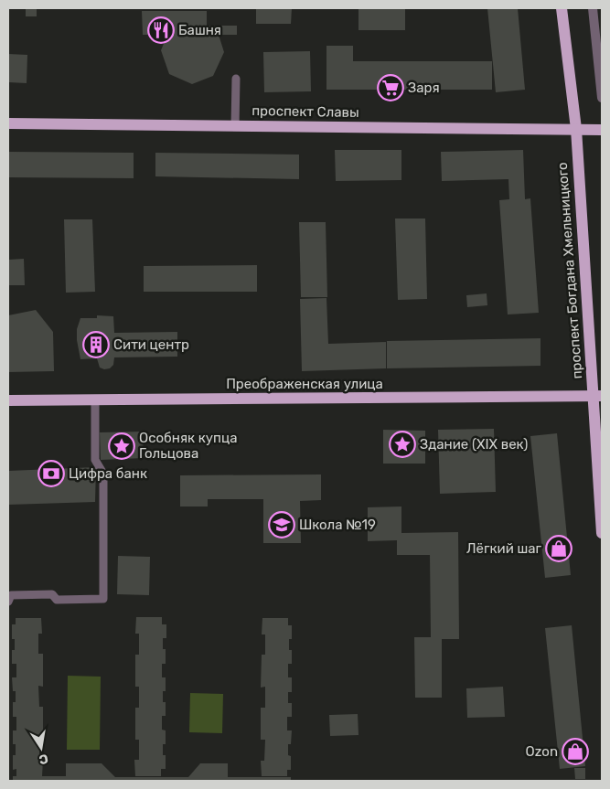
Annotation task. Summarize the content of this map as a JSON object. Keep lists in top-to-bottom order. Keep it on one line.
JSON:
{"streets":{"main road":["проспект Славы","проспект Богдана Хмельницкого","Преображенская улица"]},"crossings":[["проспект Славы","проспект Богдана Хмельницкого"],["проспект Богдана Хмельницкого","Преображенская улица"]],"places":{"restaurant":["Башня"],"supermarket":["Заря"],"building":["Сити центр"],"place":["Здание (XIX век)","Особняк купца Гольцова"],"bank":["Цифра банк"],"school or university":["Школа №19"],"shop":["Лёгкий шаг","Ozon"]},"north":"bottom"}
